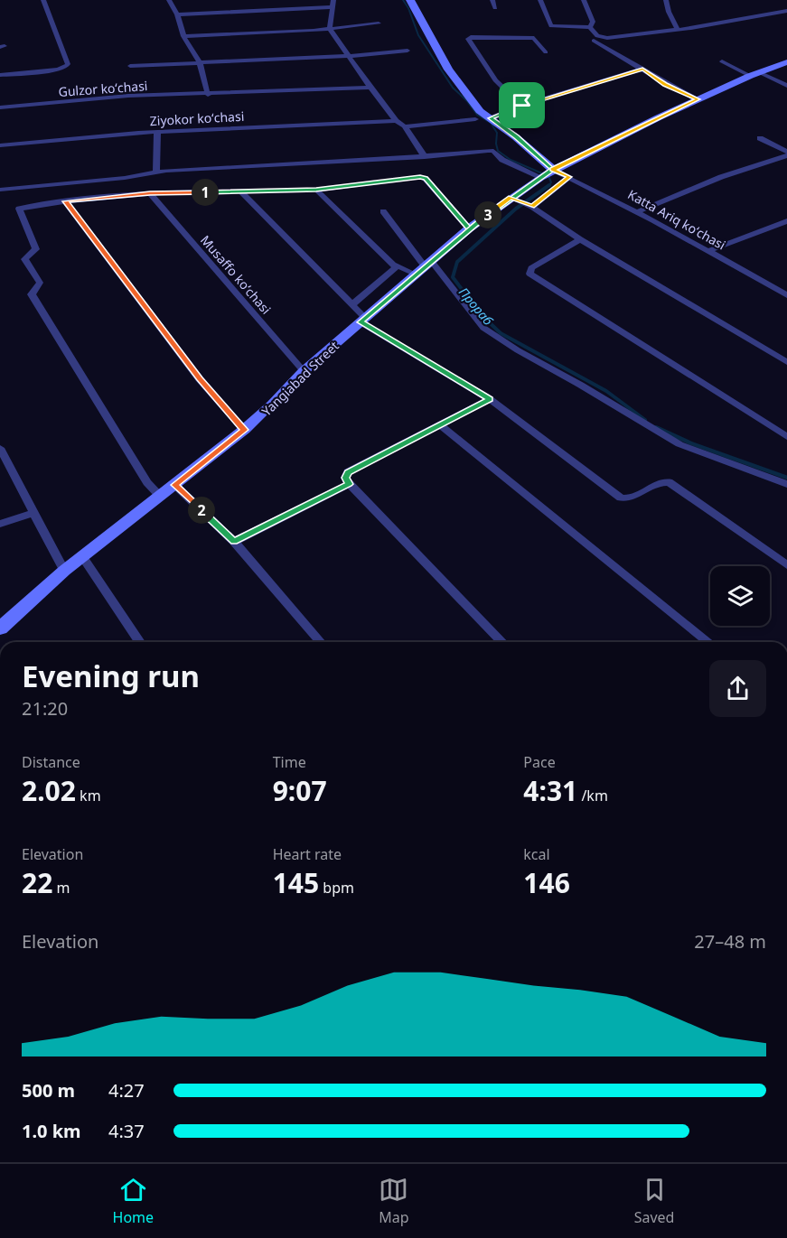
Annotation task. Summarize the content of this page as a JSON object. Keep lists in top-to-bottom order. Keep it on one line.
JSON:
{"streets":{"street":["Gulzor koʻchasi","Ziyokor koʻchasi","Katta Ariq koʻchasi","Musaffo koʻchasi","Yangiabad Street"]},"crossings":[["Katta Ariq koʻchasi","Yangiabad Street"],["Musaffo koʻchasi","Yangiabad Street"]],"water":["Прораб"],"page":{"pins":["1","3","2"],"heading":["Evening run","21:20"],"stats":[["Distance","2.02 km"],["Time","9:07"],["Pace","4:31 /km"],["Elevation","22 m"],["Heart rate","145 bpm"],["kcal","146"]],"chart":["Elevation","27–48 m"],"list":[{"name":"500 m","note":"4:27"},{"name":"1.0 km","note":"4:37"}],"tabs":["Home","Map","Saved"]}}
